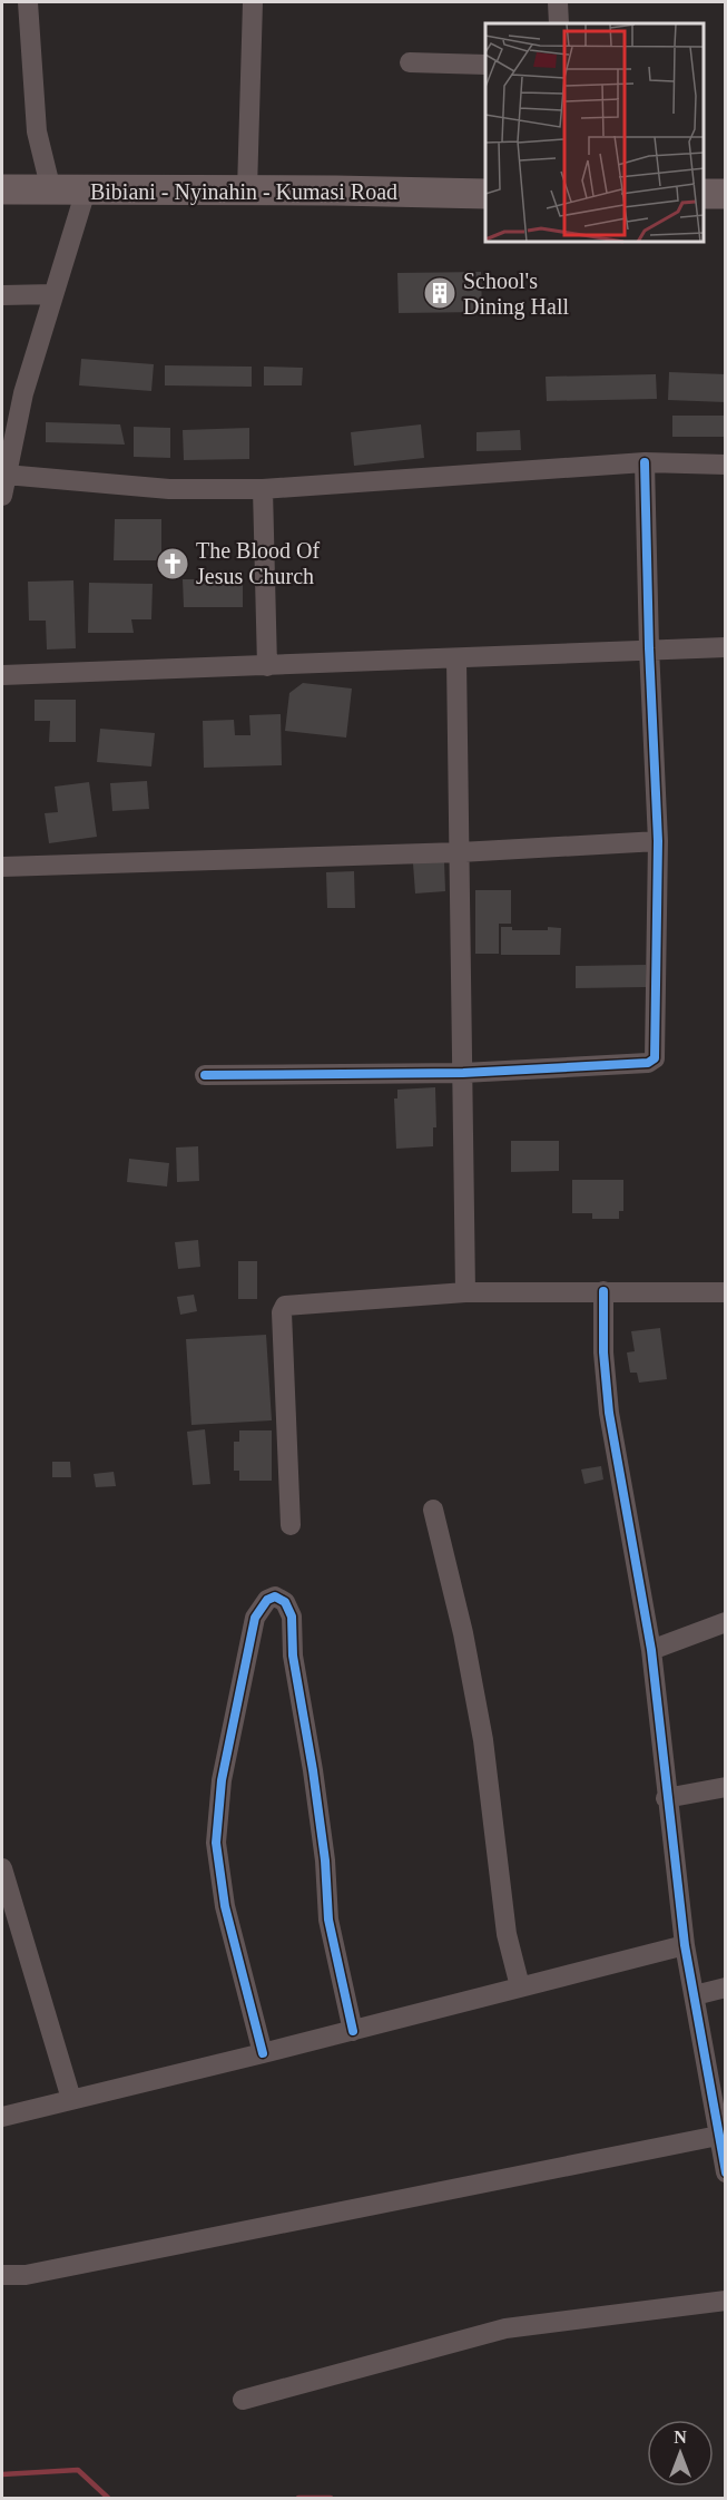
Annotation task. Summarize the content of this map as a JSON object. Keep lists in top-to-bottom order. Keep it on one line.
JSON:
{"streets":{"main road":["Bibiani - Nyinahin - Kumasi Road"]},"places":{"building":["School's Dining Hall"],"church":["The Blood Of Jesus Church"]},"north":"top"}
